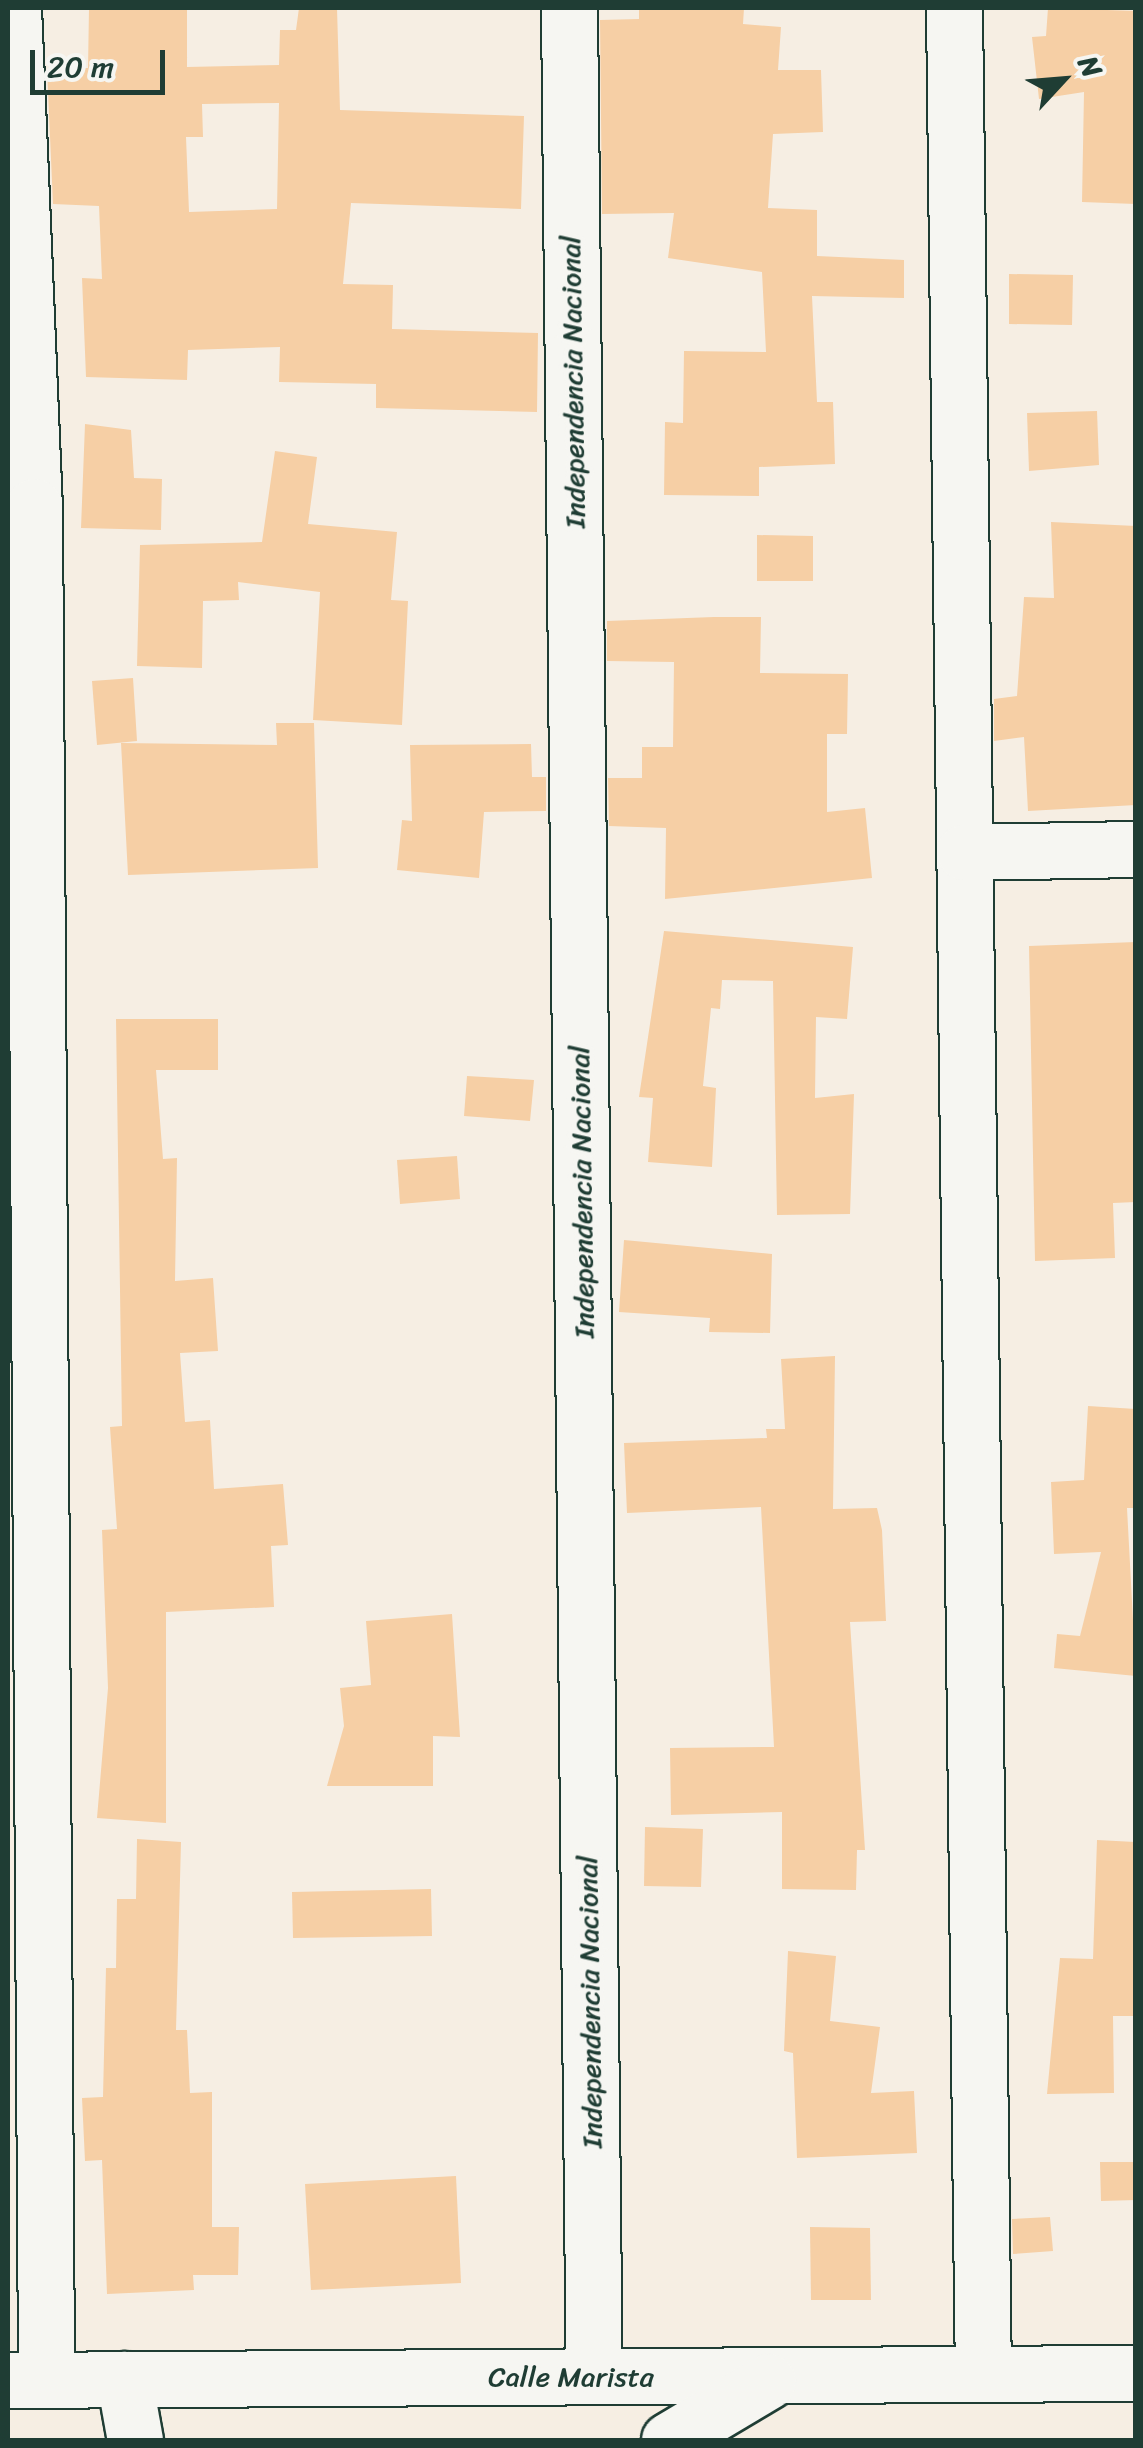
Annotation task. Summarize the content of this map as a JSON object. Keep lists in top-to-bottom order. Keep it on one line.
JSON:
{"streets":{"street":["Independencia Nacional","Calle Marista"]},"crossings":[["Independencia Nacional","Calle Marista"]],"scale_bar":"20 m","north":"top right"}
